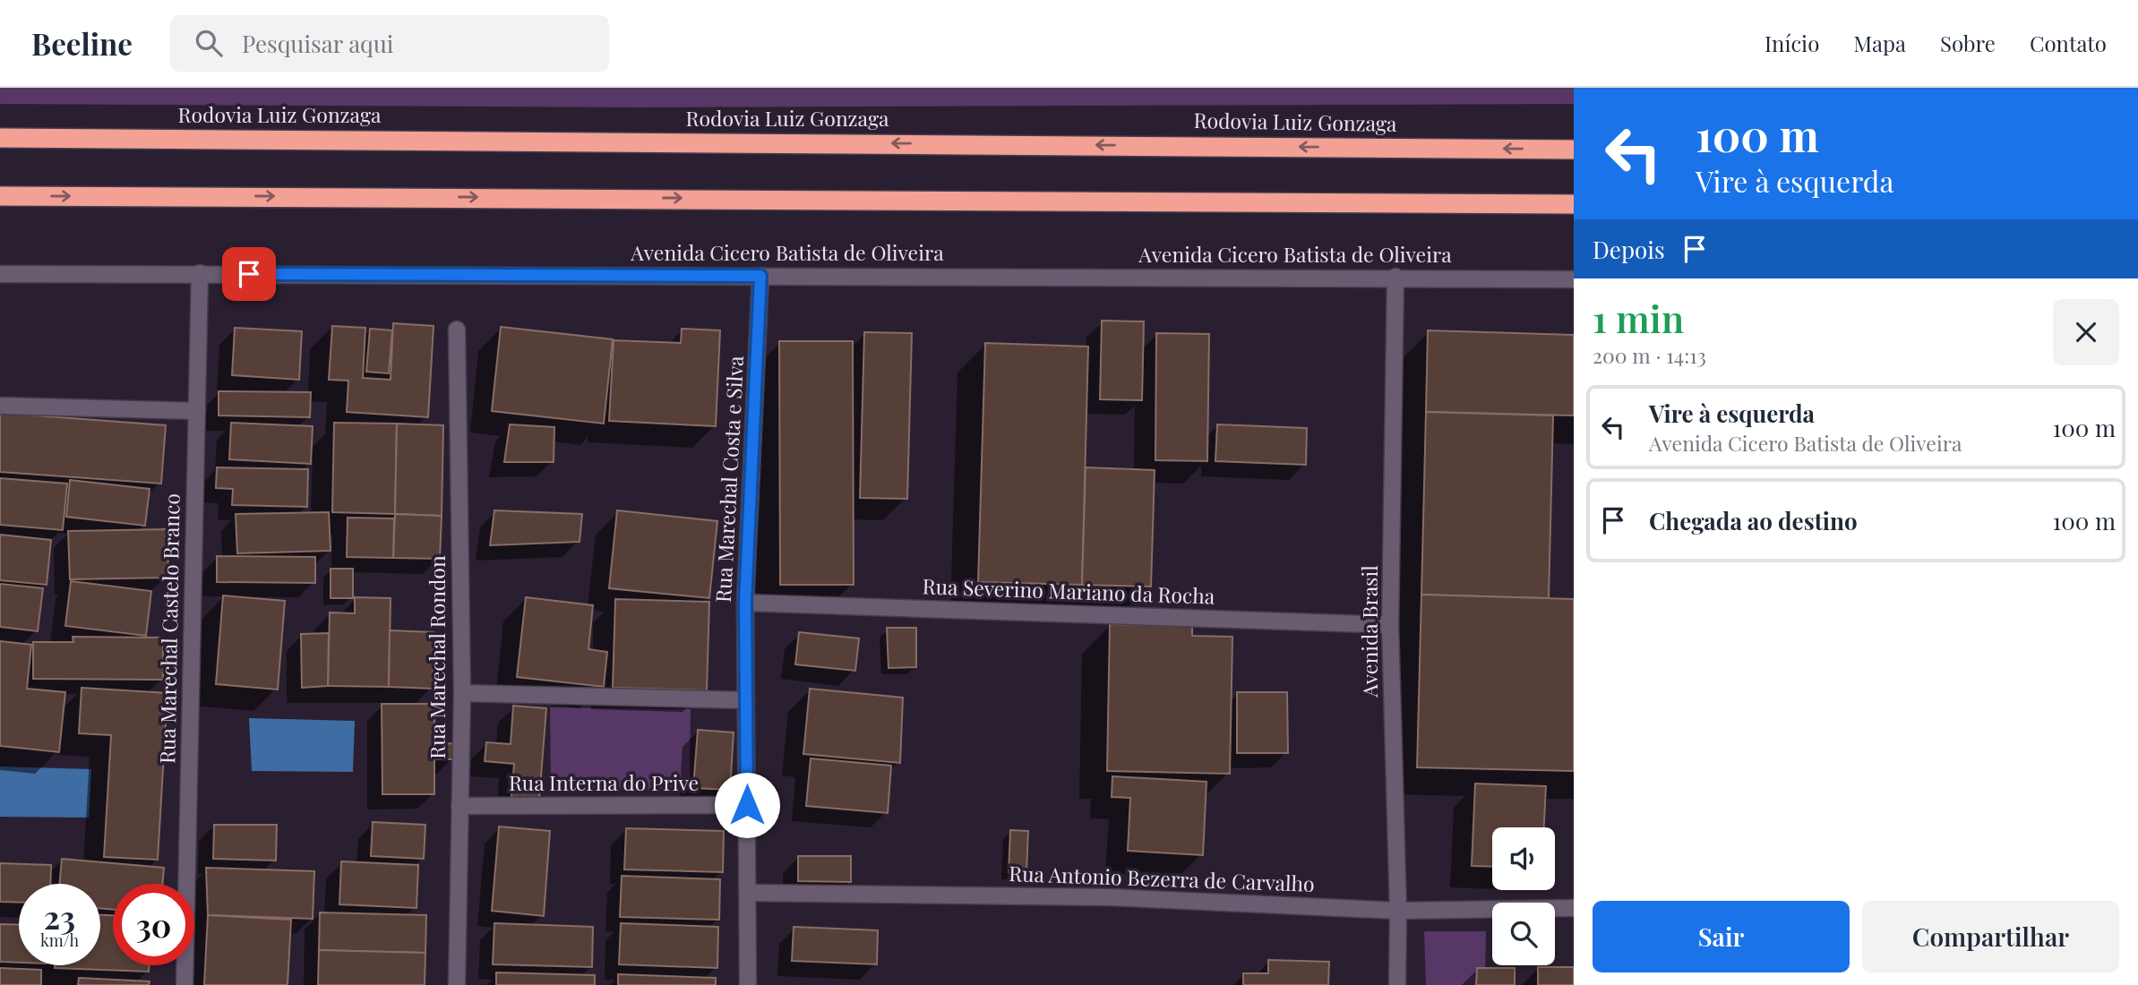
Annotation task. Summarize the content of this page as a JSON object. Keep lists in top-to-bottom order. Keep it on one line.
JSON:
{"streets":{"highway":["Rodovia Luiz Gonzaga"],"street":["Avenida Cicero Batista de Oliveira","Rua Marechal Costa e Silva","Rua Severino Mariano da Rocha","Rua Marechal Castelo Branco","Avenida Brasil","Rua Marechal Rondon","Rua Interna do Prive","Rua Antonio Bezerra de Carvalho"]},"crossings":[["Avenida Cicero Batista de Oliveira","Rua Marechal Costa e Silva"],["Avenida Cicero Batista de Oliveira","Rua Marechal Castelo Branco"],["Avenida Cicero Batista de Oliveira","Avenida Brasil"],["Rua Marechal Costa e Silva","Rua Severino Mariano da Rocha"],["Rua Marechal Costa e Silva","Rua Interna do Prive"],["Rua Marechal Costa e Silva","Rua Antonio Bezerra de Carvalho"],["Rua Severino Mariano da Rocha","Avenida Brasil"],["Avenida Brasil","Rua Antonio Bezerra de Carvalho"],["Rua Marechal Rondon","Rua Interna do Prive"]],"page":{"header":"Beeline","search":"Pesquisar aqui","nav":["Início","Mapa","Sobre","Contato"],"turn":["100 m","Vire à esquerda"],"then":"Depois","heading":["1 min","200 m · 14:13"],"list":[{"name":"Vire à esquerda","note":"Avenida Cicero Batista de Oliveira","value":"100 m"},{"name":"Chegada ao destino","value":"100 m"}],"speed":"23 km/h","limit":"30","buttons":["Sair","Compartilhar"]}}
